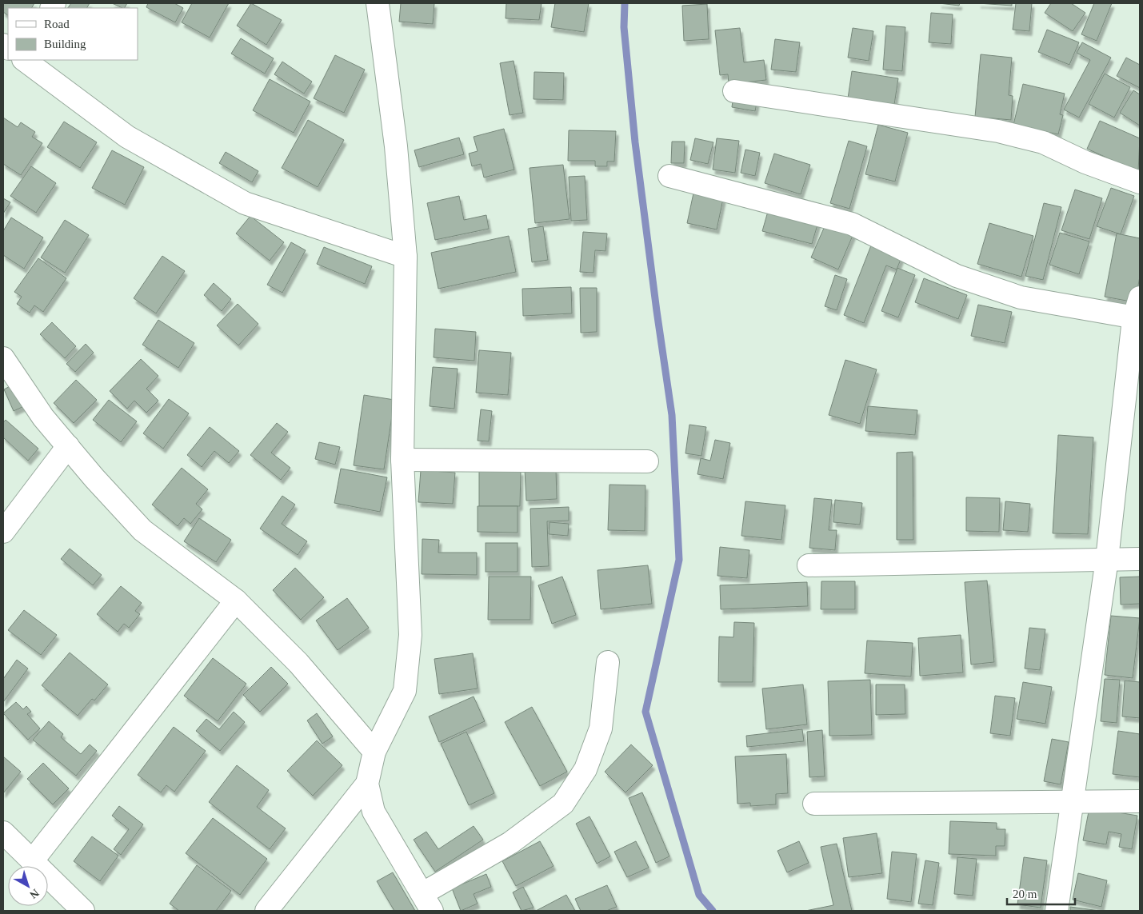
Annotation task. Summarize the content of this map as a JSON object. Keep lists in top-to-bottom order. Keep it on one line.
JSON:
{"legend":["Road","Building"],"scale_bar":"20 m","north":"bottom right"}
